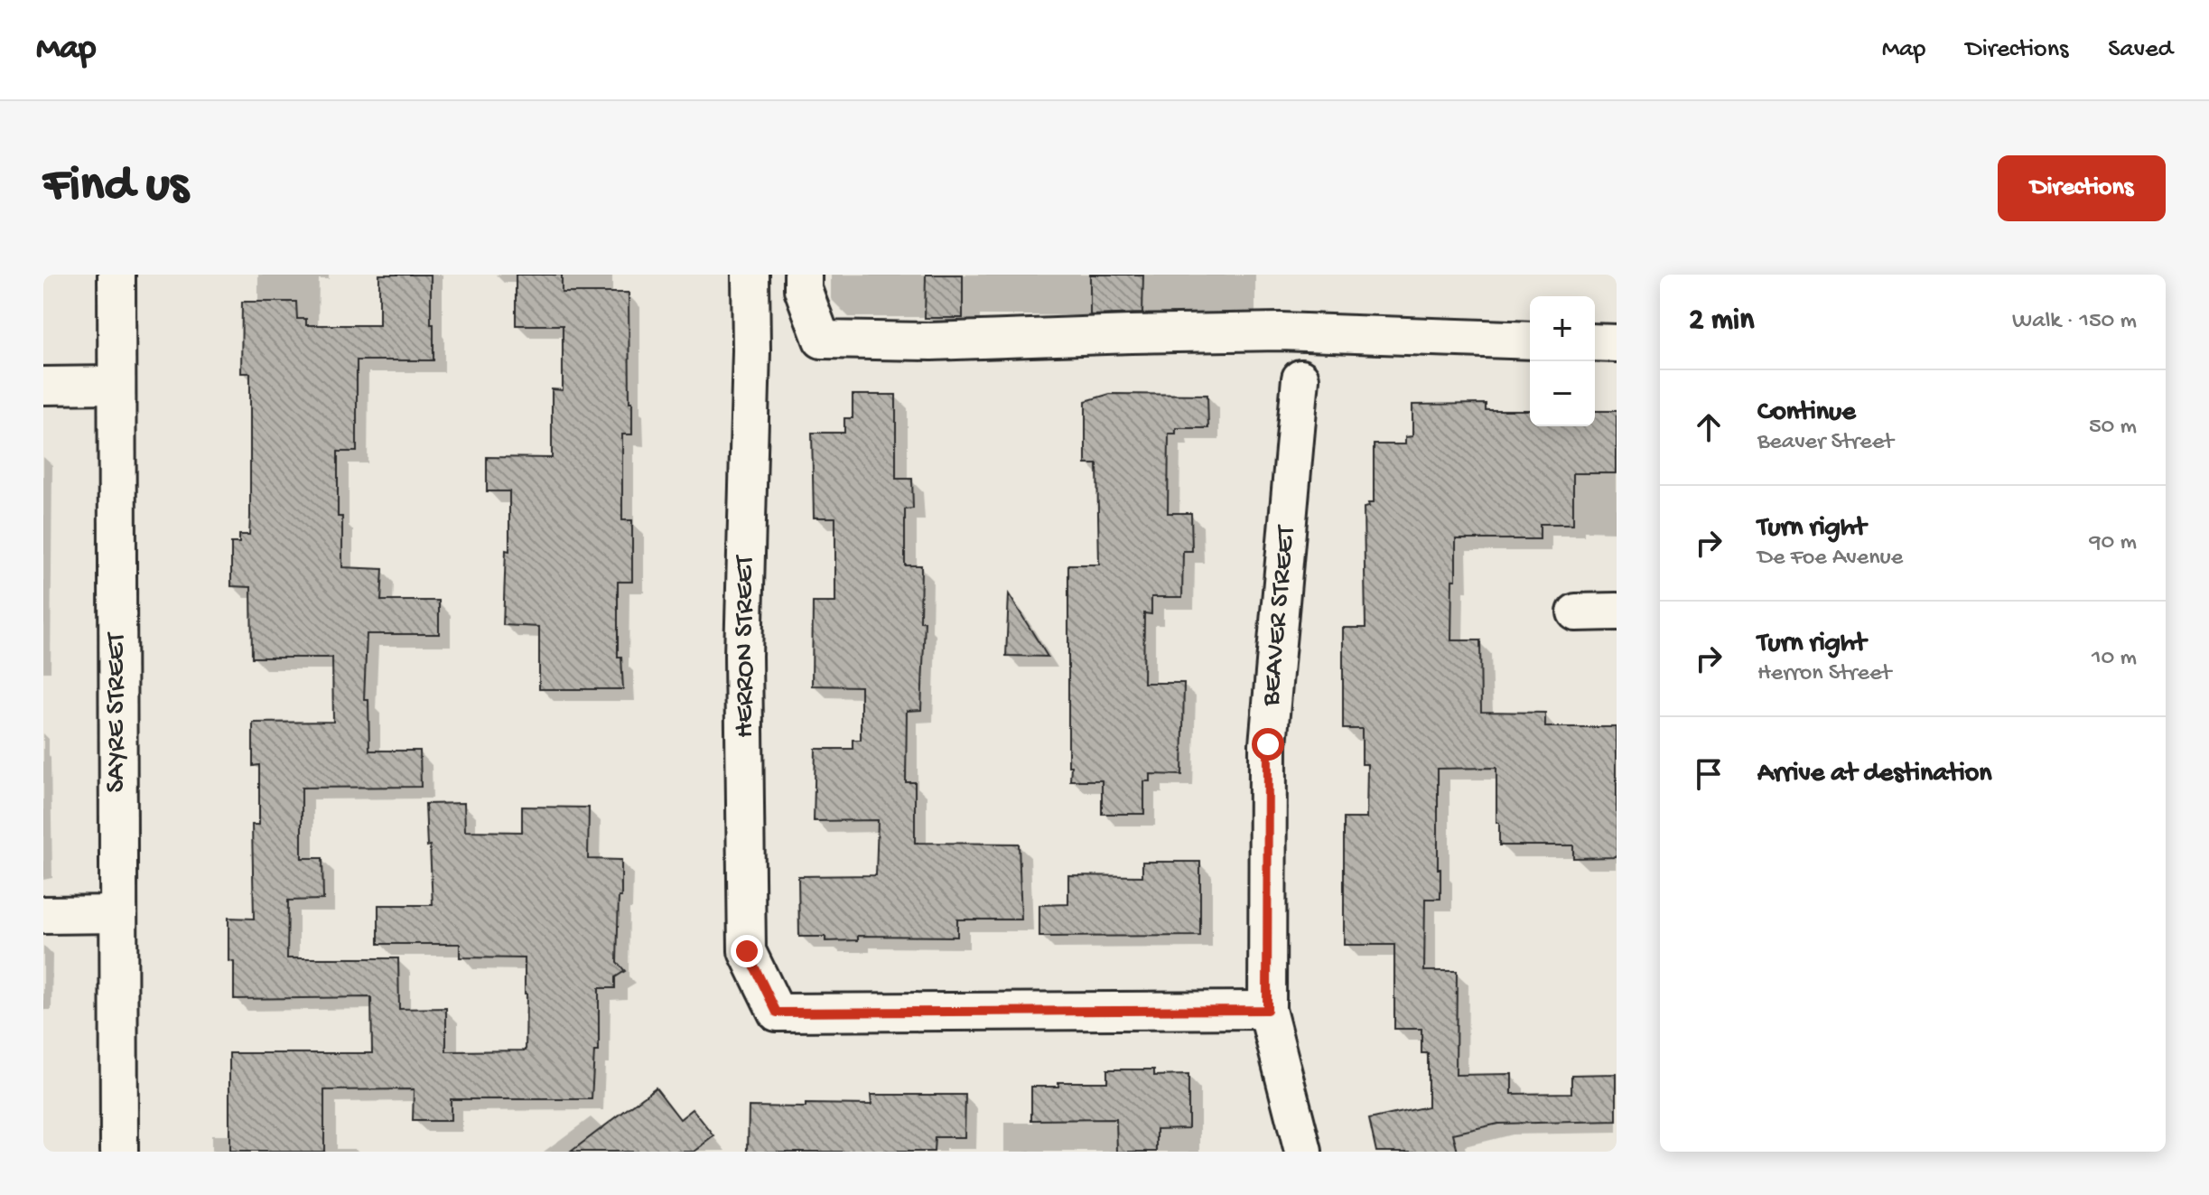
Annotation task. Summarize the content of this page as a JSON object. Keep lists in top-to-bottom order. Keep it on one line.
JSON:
{"streets":{"street":["BEAVER STREET","HERRON STREET","SAYRE STREET"]},"crossings":[["BEAVER STREET","HERRON STREET"]],"page":{"header":"Map","nav":["Map","Directions","Saved"],"buttons":"Directions","title":"Find us","heading":["2 min","Walk · 150 m"],"map_buttons":["+","−"],"list":[["Continue","Beaver Street","50 m"],["Turn right","De Foe Avenue","90 m"],["Turn right","Herron Street","10 m"],"Arrive at destination"]}}
